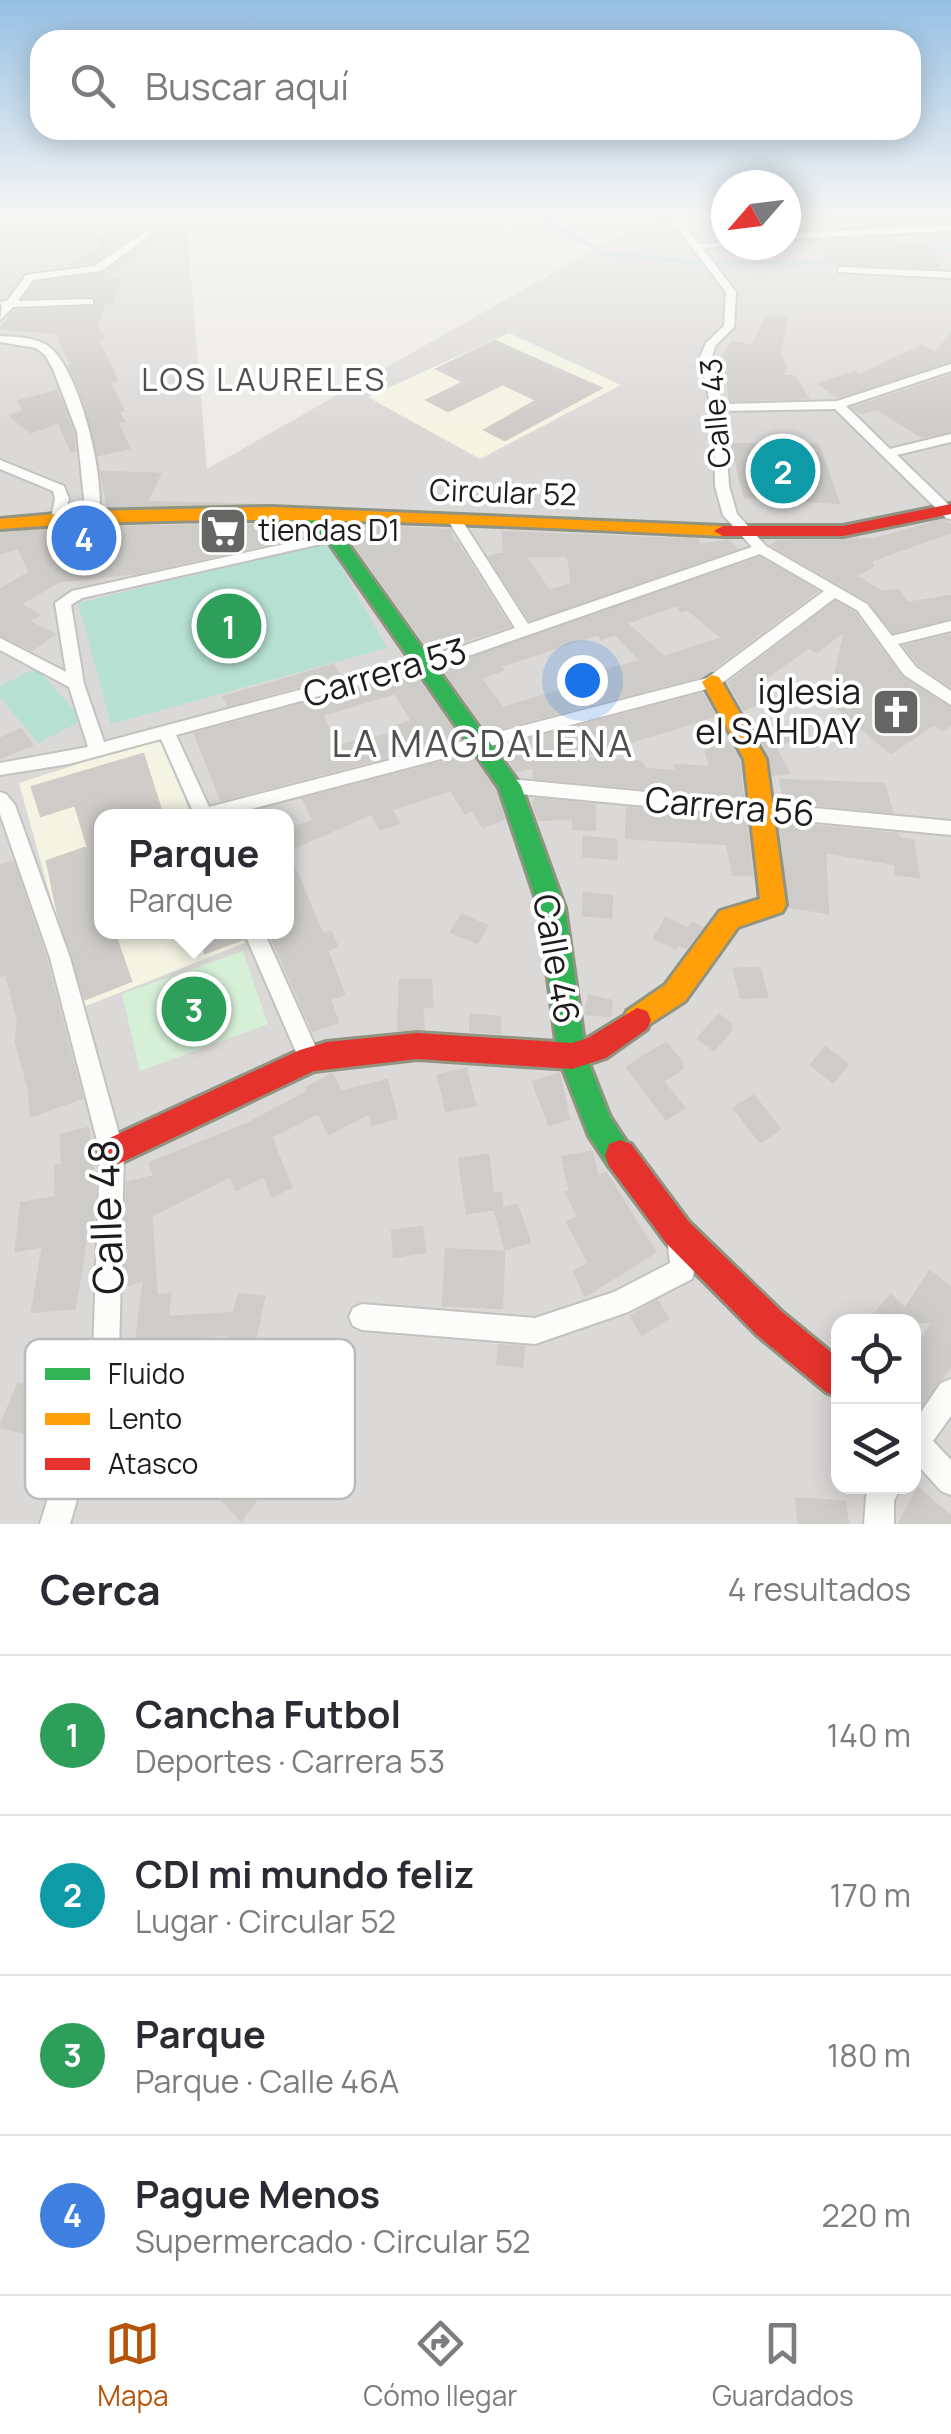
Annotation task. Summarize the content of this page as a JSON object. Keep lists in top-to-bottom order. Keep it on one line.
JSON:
{"streets":{"street":["Calle 43","Circular 52","Carrera 53","Carrera 56","Calle 46","Calle 48"]},"crossings":[["Calle 43","Circular 52"],["Calle 43","Carrera 53"],["Circular 52","Calle 46"],["Carrera 53","Calle 46"],["Carrera 56","Calle 46"]],"districts":["LOS LAURELES","LA MAGDALENA"],"places":{"supermarket":["tiendas D1"],"church":["iglesia el SAHDAY"]},"legend":["Fluido","Lento","Atasco"],"north":"bottom left","page":{"search":"Buscar aquí","pins":["2","4","1","3"],"popup":["Parque","Parque"],"heading":["Cerca","4 resultados"],"list":[{"mark":"1","name":"Cancha Futbol","note":"Deportes · Carrera 53","value":"140 m"},{"mark":"2","name":"CDI mi mundo feliz","note":"Lugar · Circular 52","value":"170 m"},{"mark":"3","name":"Parque","note":"Parque · Calle 46A","value":"180 m"},{"mark":"4","name":"Pague Menos","note":"Supermercado · Circular 52","value":"220 m"}],"nav":["Mapa","Cómo llegar","Guardados"]}}
